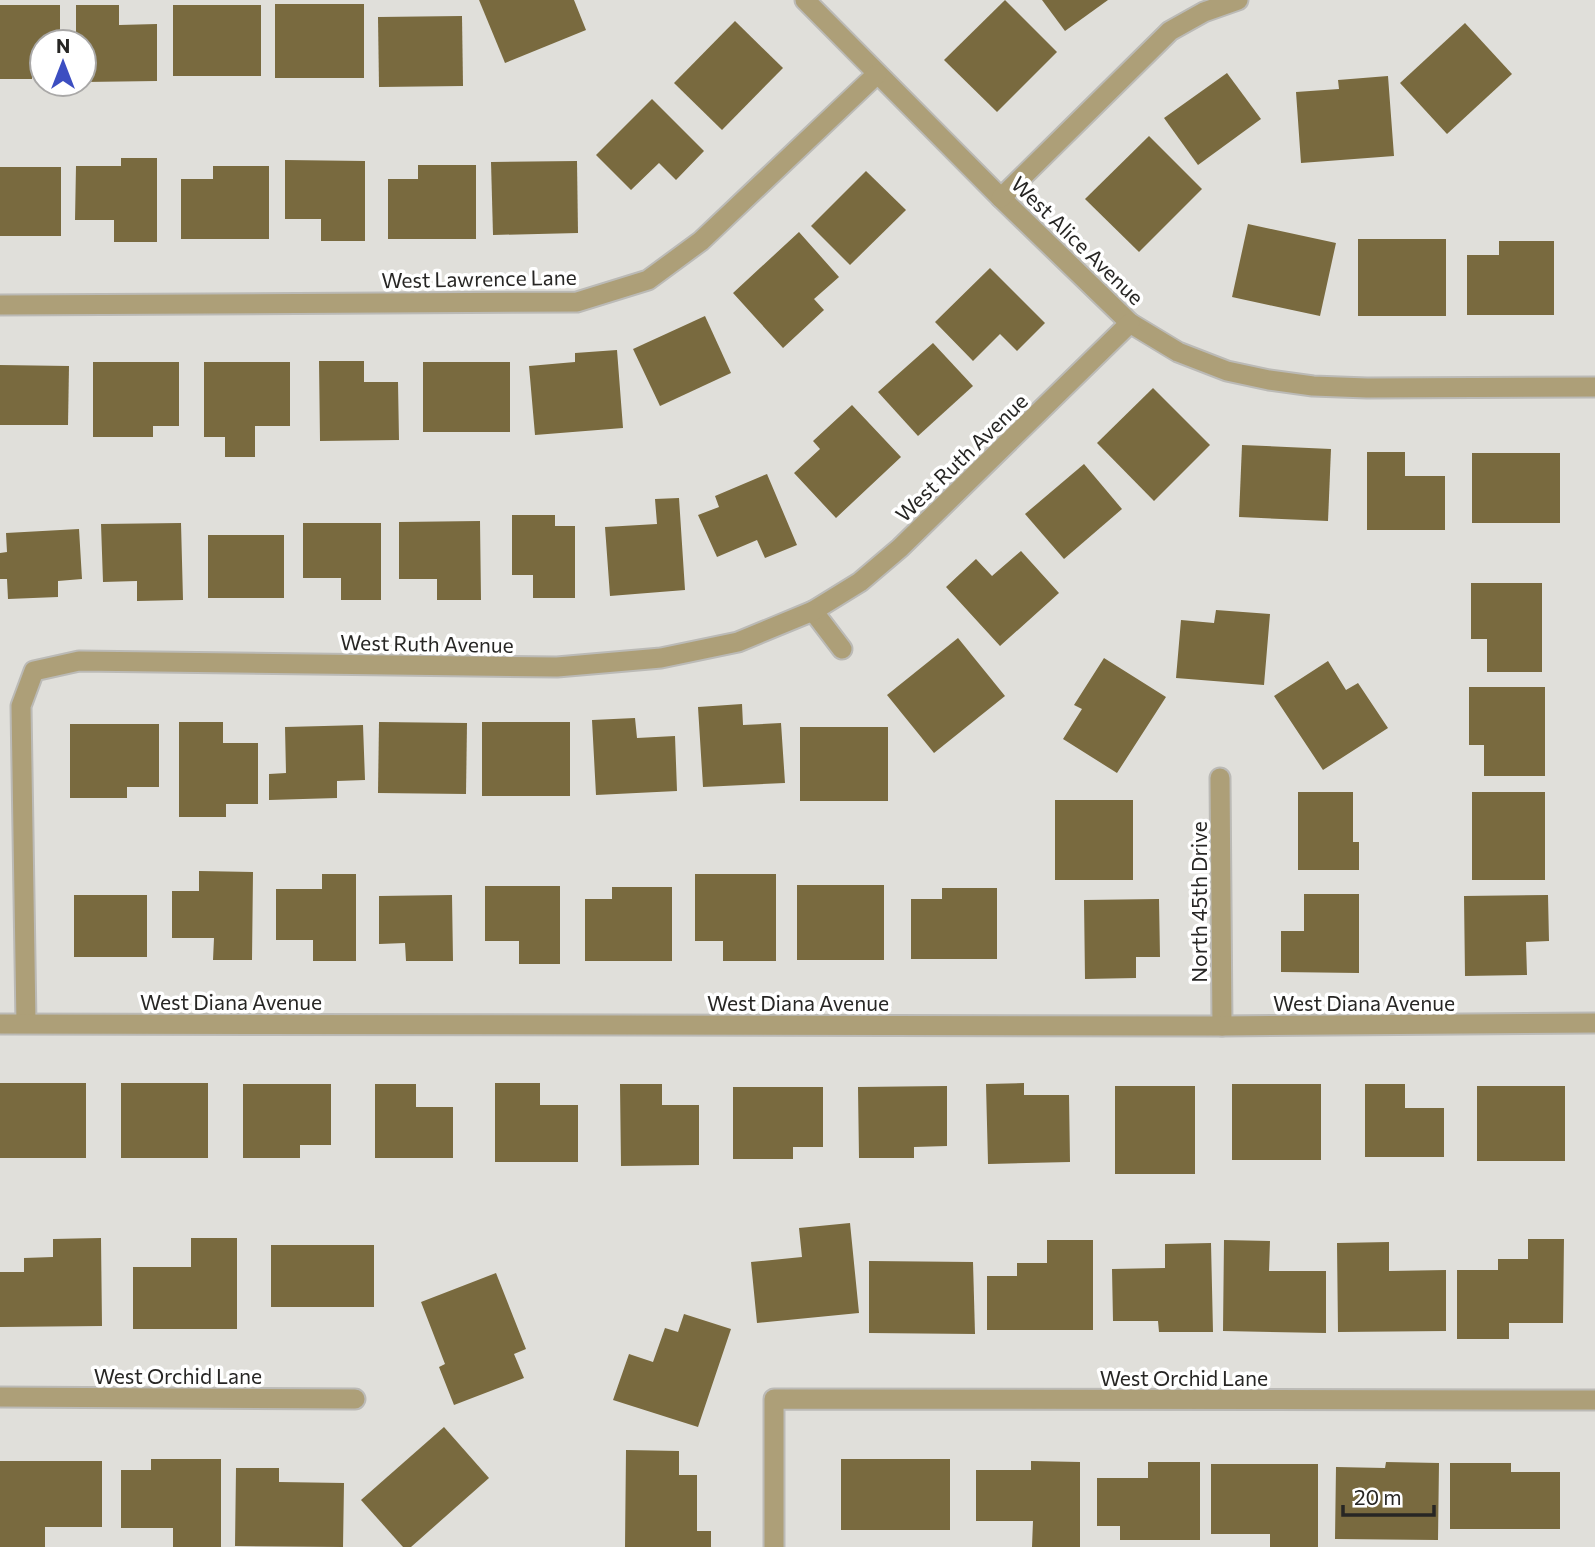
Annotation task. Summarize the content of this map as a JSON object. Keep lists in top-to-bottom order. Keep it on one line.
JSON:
{"streets":{"street":["West Alice Avenue","West Lawrence Lane","West Ruth Avenue","North 45th Drive","West Diana Avenue","West Orchid Lane"]},"crossings":[["West Alice Avenue","West Lawrence Lane"],["West Alice Avenue","West Ruth Avenue"],["West Ruth Avenue","West Diana Avenue"],["North 45th Drive","West Diana Avenue"]],"scale_bar":"20 m","north":"top"}
